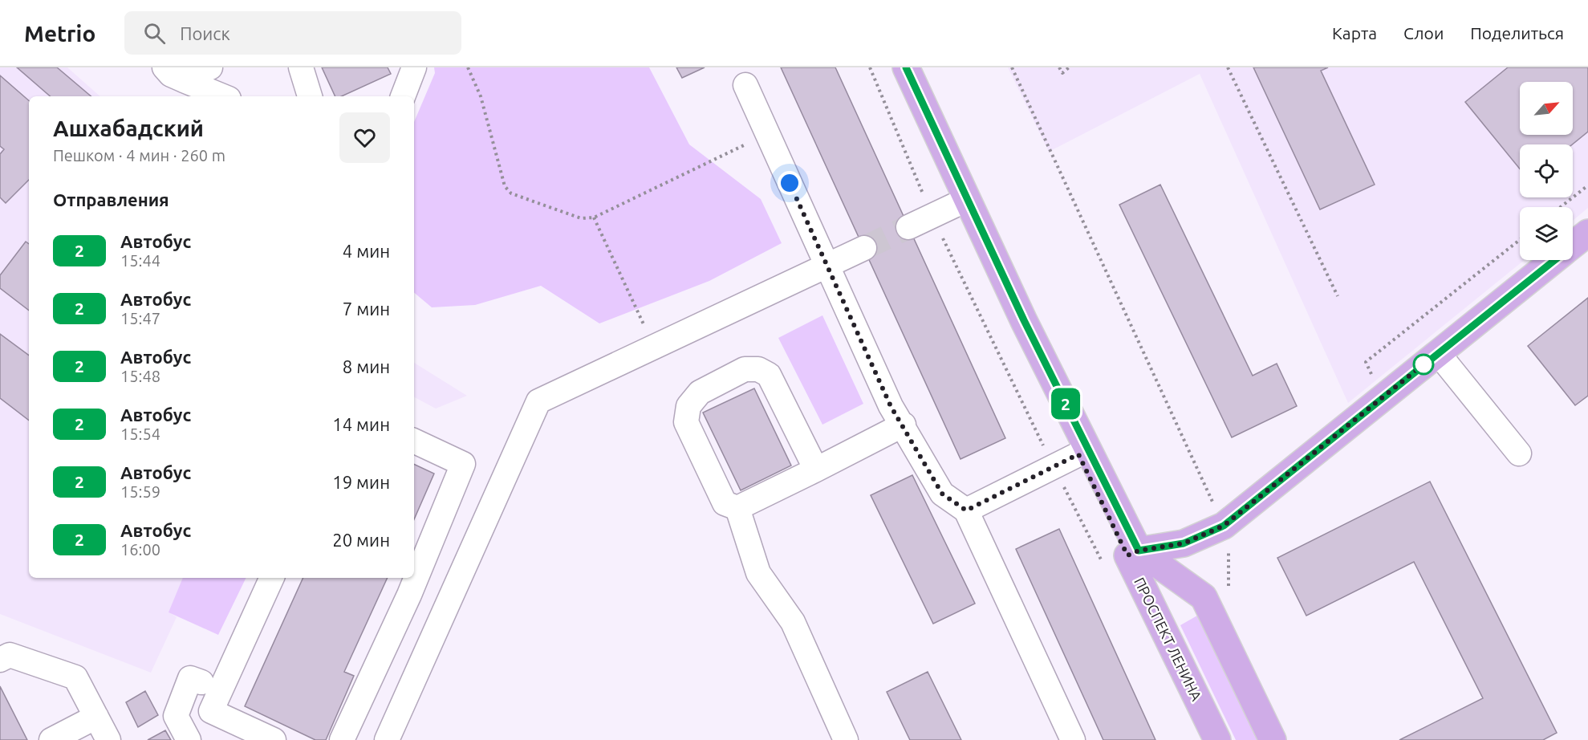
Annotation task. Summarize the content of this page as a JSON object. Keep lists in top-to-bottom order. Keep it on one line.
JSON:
{"streets":{"main road":["ПРОСПЕКТ ЛЕНИНА"]},"lines":["bus line 2"],"north":"top right","page":{"header":"Metrio","search":"Поиск","nav":["Карта","Слои","Поделиться"],"on_map":"2","heading":[["Ашхабадский","Пешком · 4 мин · 260 m"],"Отправления"],"list":[{"mark":"2","name":"Автобус","note":"15:44","value":"4 мин"},{"mark":"2","name":"Автобус","note":"15:47","value":"7 мин"},{"mark":"2","name":"Автобус","note":"15:48","value":"8 мин"},{"mark":"2","name":"Автобус","note":"15:54","value":"14 мин"},{"mark":"2","name":"Автобус","note":"15:59","value":"19 мин"},{"mark":"2","name":"Автобус","note":"16:00","value":"20 мин"}]}}
